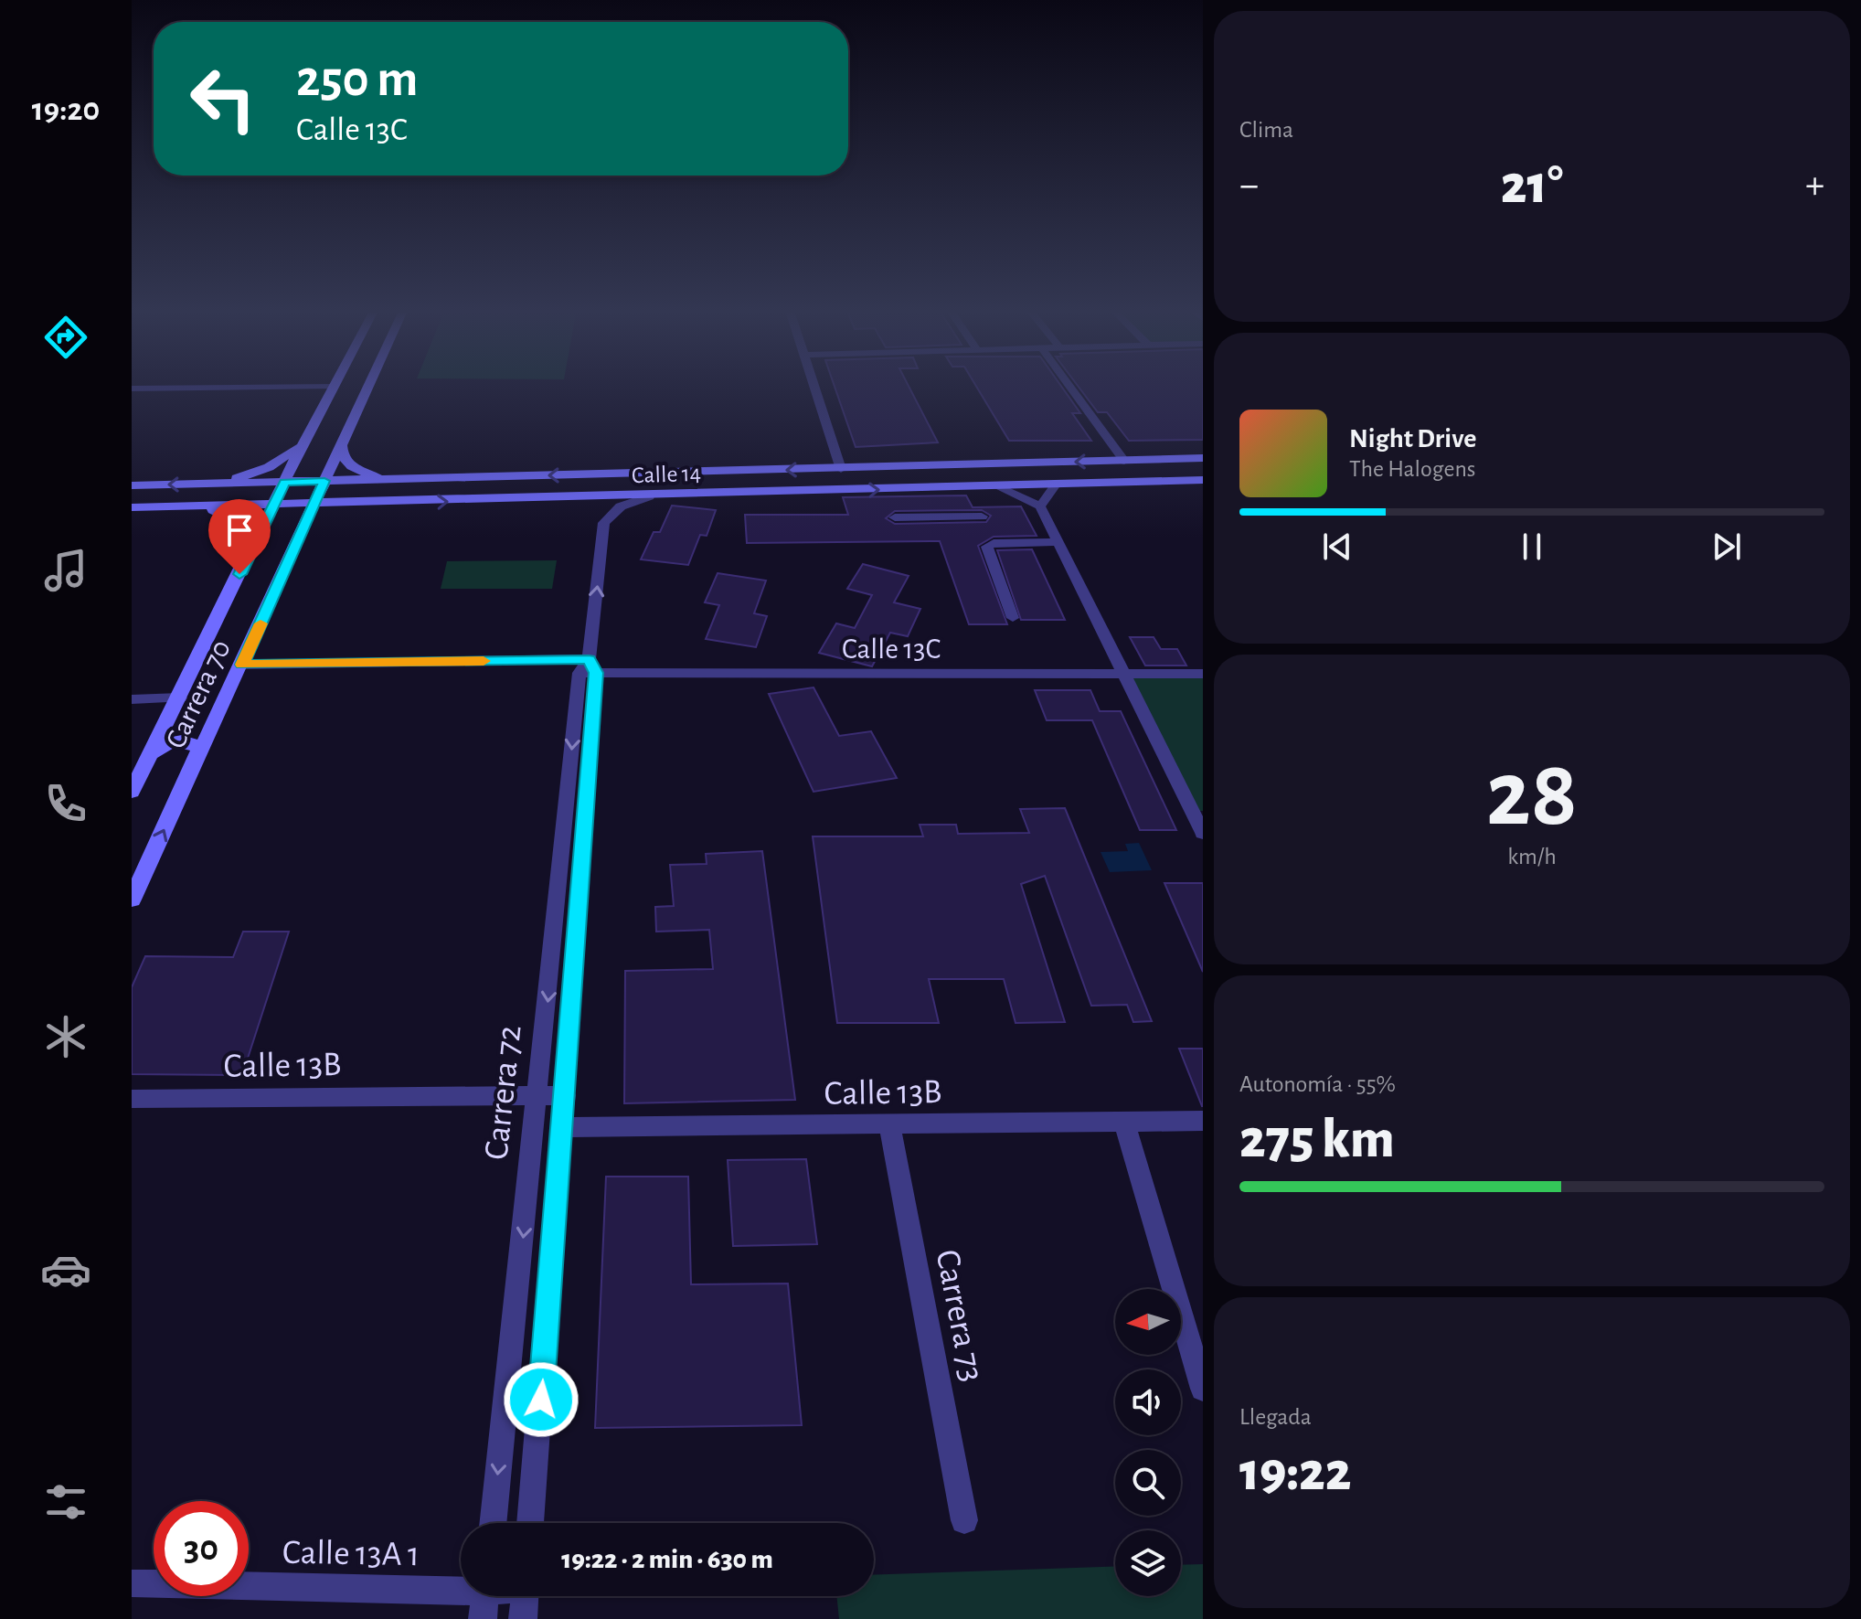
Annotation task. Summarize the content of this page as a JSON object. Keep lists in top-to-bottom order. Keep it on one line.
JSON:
{"streets":{"street":["Calle 14","Calle 13C","Carrera 70","Calle 13B","Carrera 72","Carrera 73","Calle 13A 1"]},"crossings":[["Calle 14","Carrera 70"],["Calle 14","Carrera 72"],["Calle 13C","Carrera 70"],["Calle 13C","Carrera 72"],["Calle 13B","Carrera 72"],["Calle 13B","Carrera 73"]],"north":"left","page":{"tabs":"19:20","tile":["Clima",["28","km/h"],["Autonomía · 55%","275 km"],["Llegada","19:22"]],"turn":["250 m","Calle 13C"],"heat":["−","21°","+"],"song":["Night Drive","The Halogens"],"limit":"30","trip":"19:22 · 2 min · 630 m"}}
